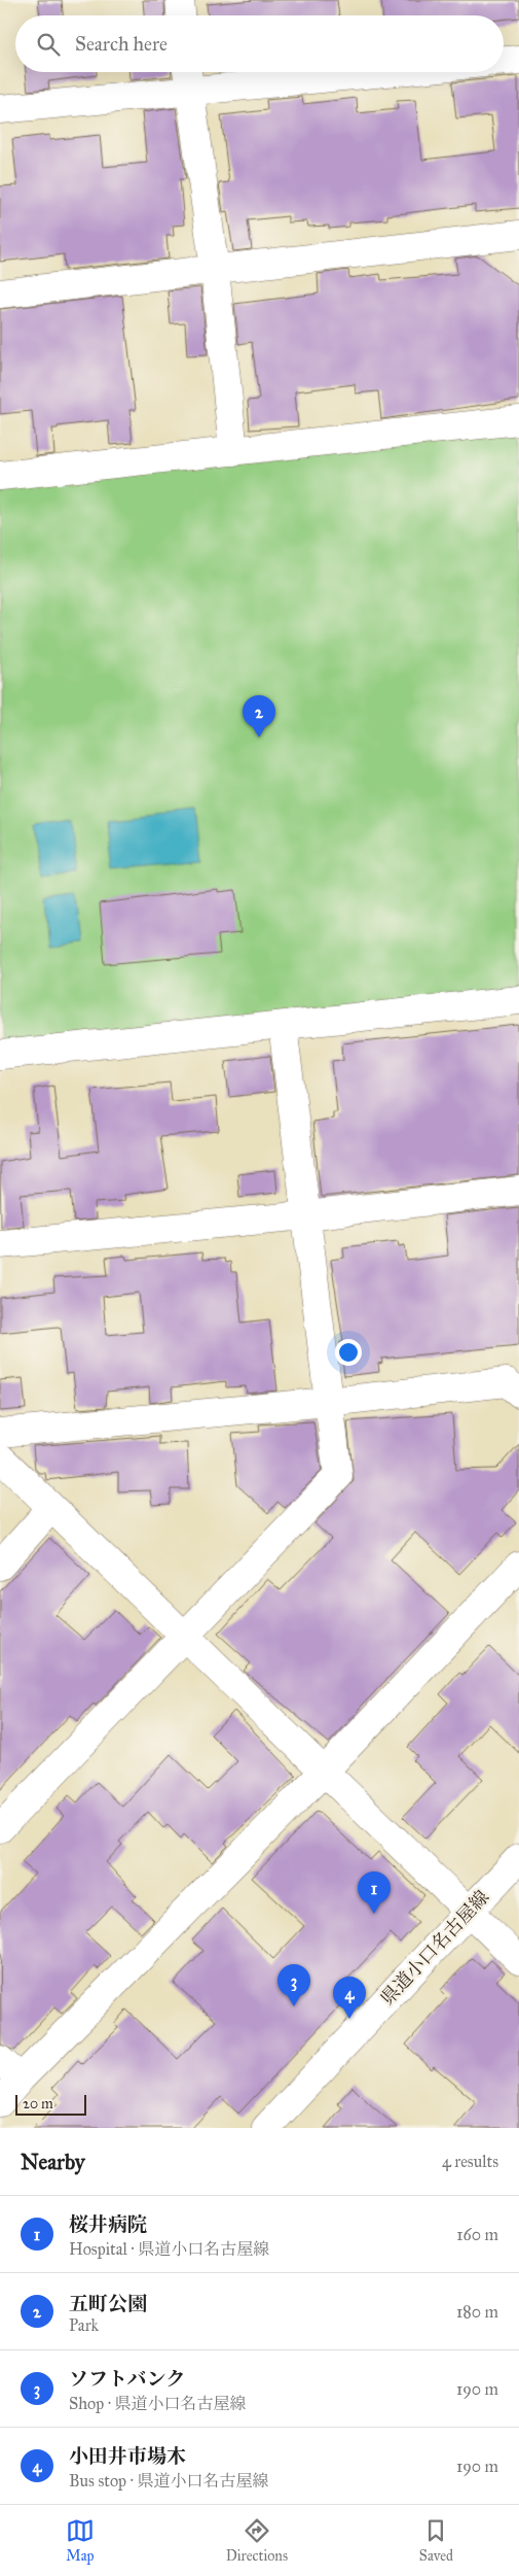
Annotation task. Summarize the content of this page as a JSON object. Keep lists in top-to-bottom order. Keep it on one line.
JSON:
{"streets":{"street":["県道小口名古屋線"]},"scale_bar":"20 m","page":{"search":"Search here","pins":["2","1","3","4"],"scale":"20 m","heading":["Nearby","4 results"],"list":[{"mark":"1","name":"桜井病院","note":"Hospital · 県道小口名古屋線","value":"160 m"},{"mark":"2","name":"五町公園","note":"Park","value":"180 m"},{"mark":"3","name":"ソフトバンク","note":"Shop · 県道小口名古屋線","value":"190 m"},{"mark":"4","name":"小田井市場木","note":"Bus stop · 県道小口名古屋線","value":"190 m"}],"nav":["Map","Directions","Saved"]}}
